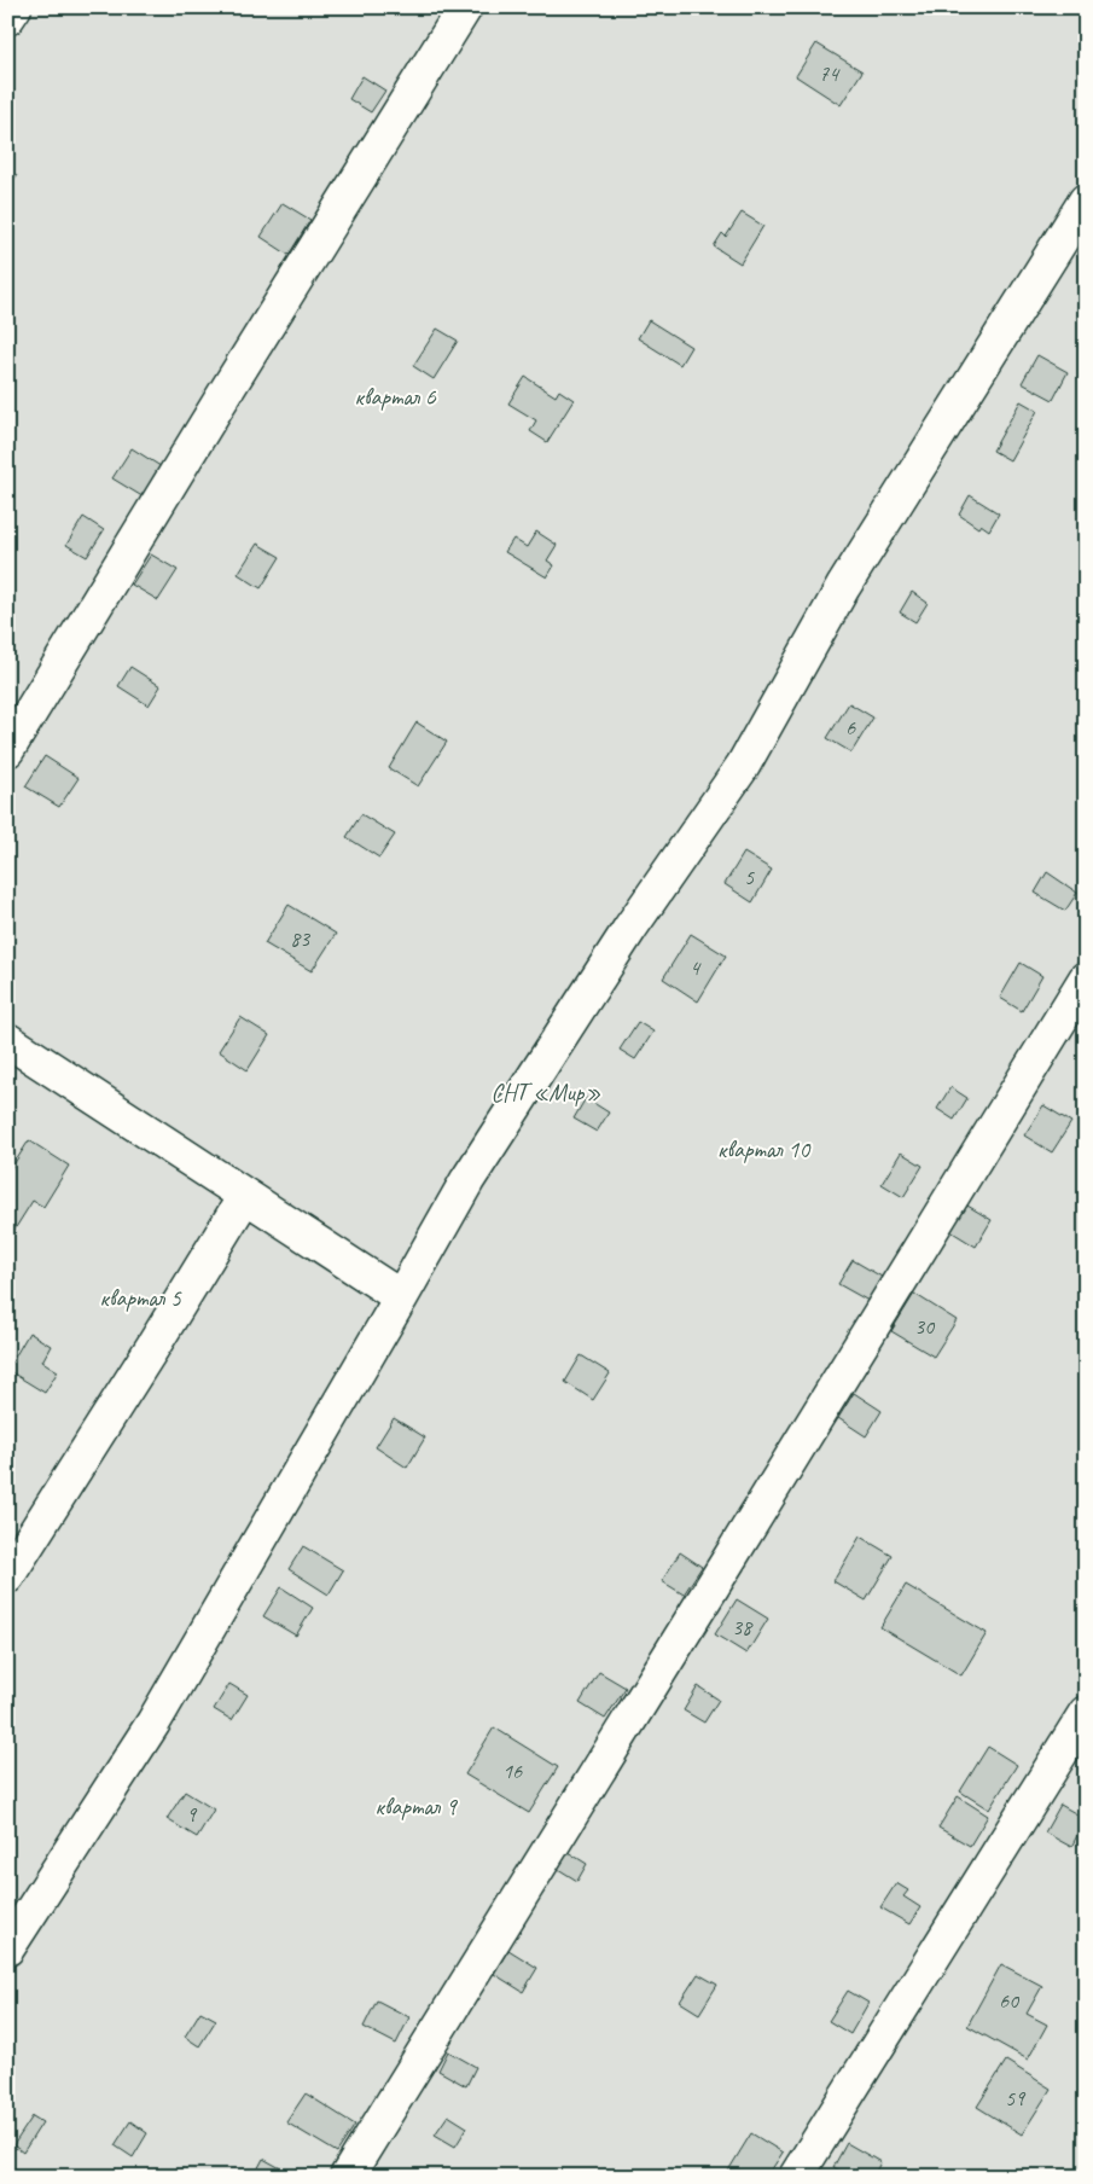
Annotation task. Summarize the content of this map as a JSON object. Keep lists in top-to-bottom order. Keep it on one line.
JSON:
{"parks":["квартал 6","СНТ «Мир»","квартал 10","квартал 5","квартал 9"],"house_numbers":["74","6","5","83","4","30","38","16","9","60","59"]}
